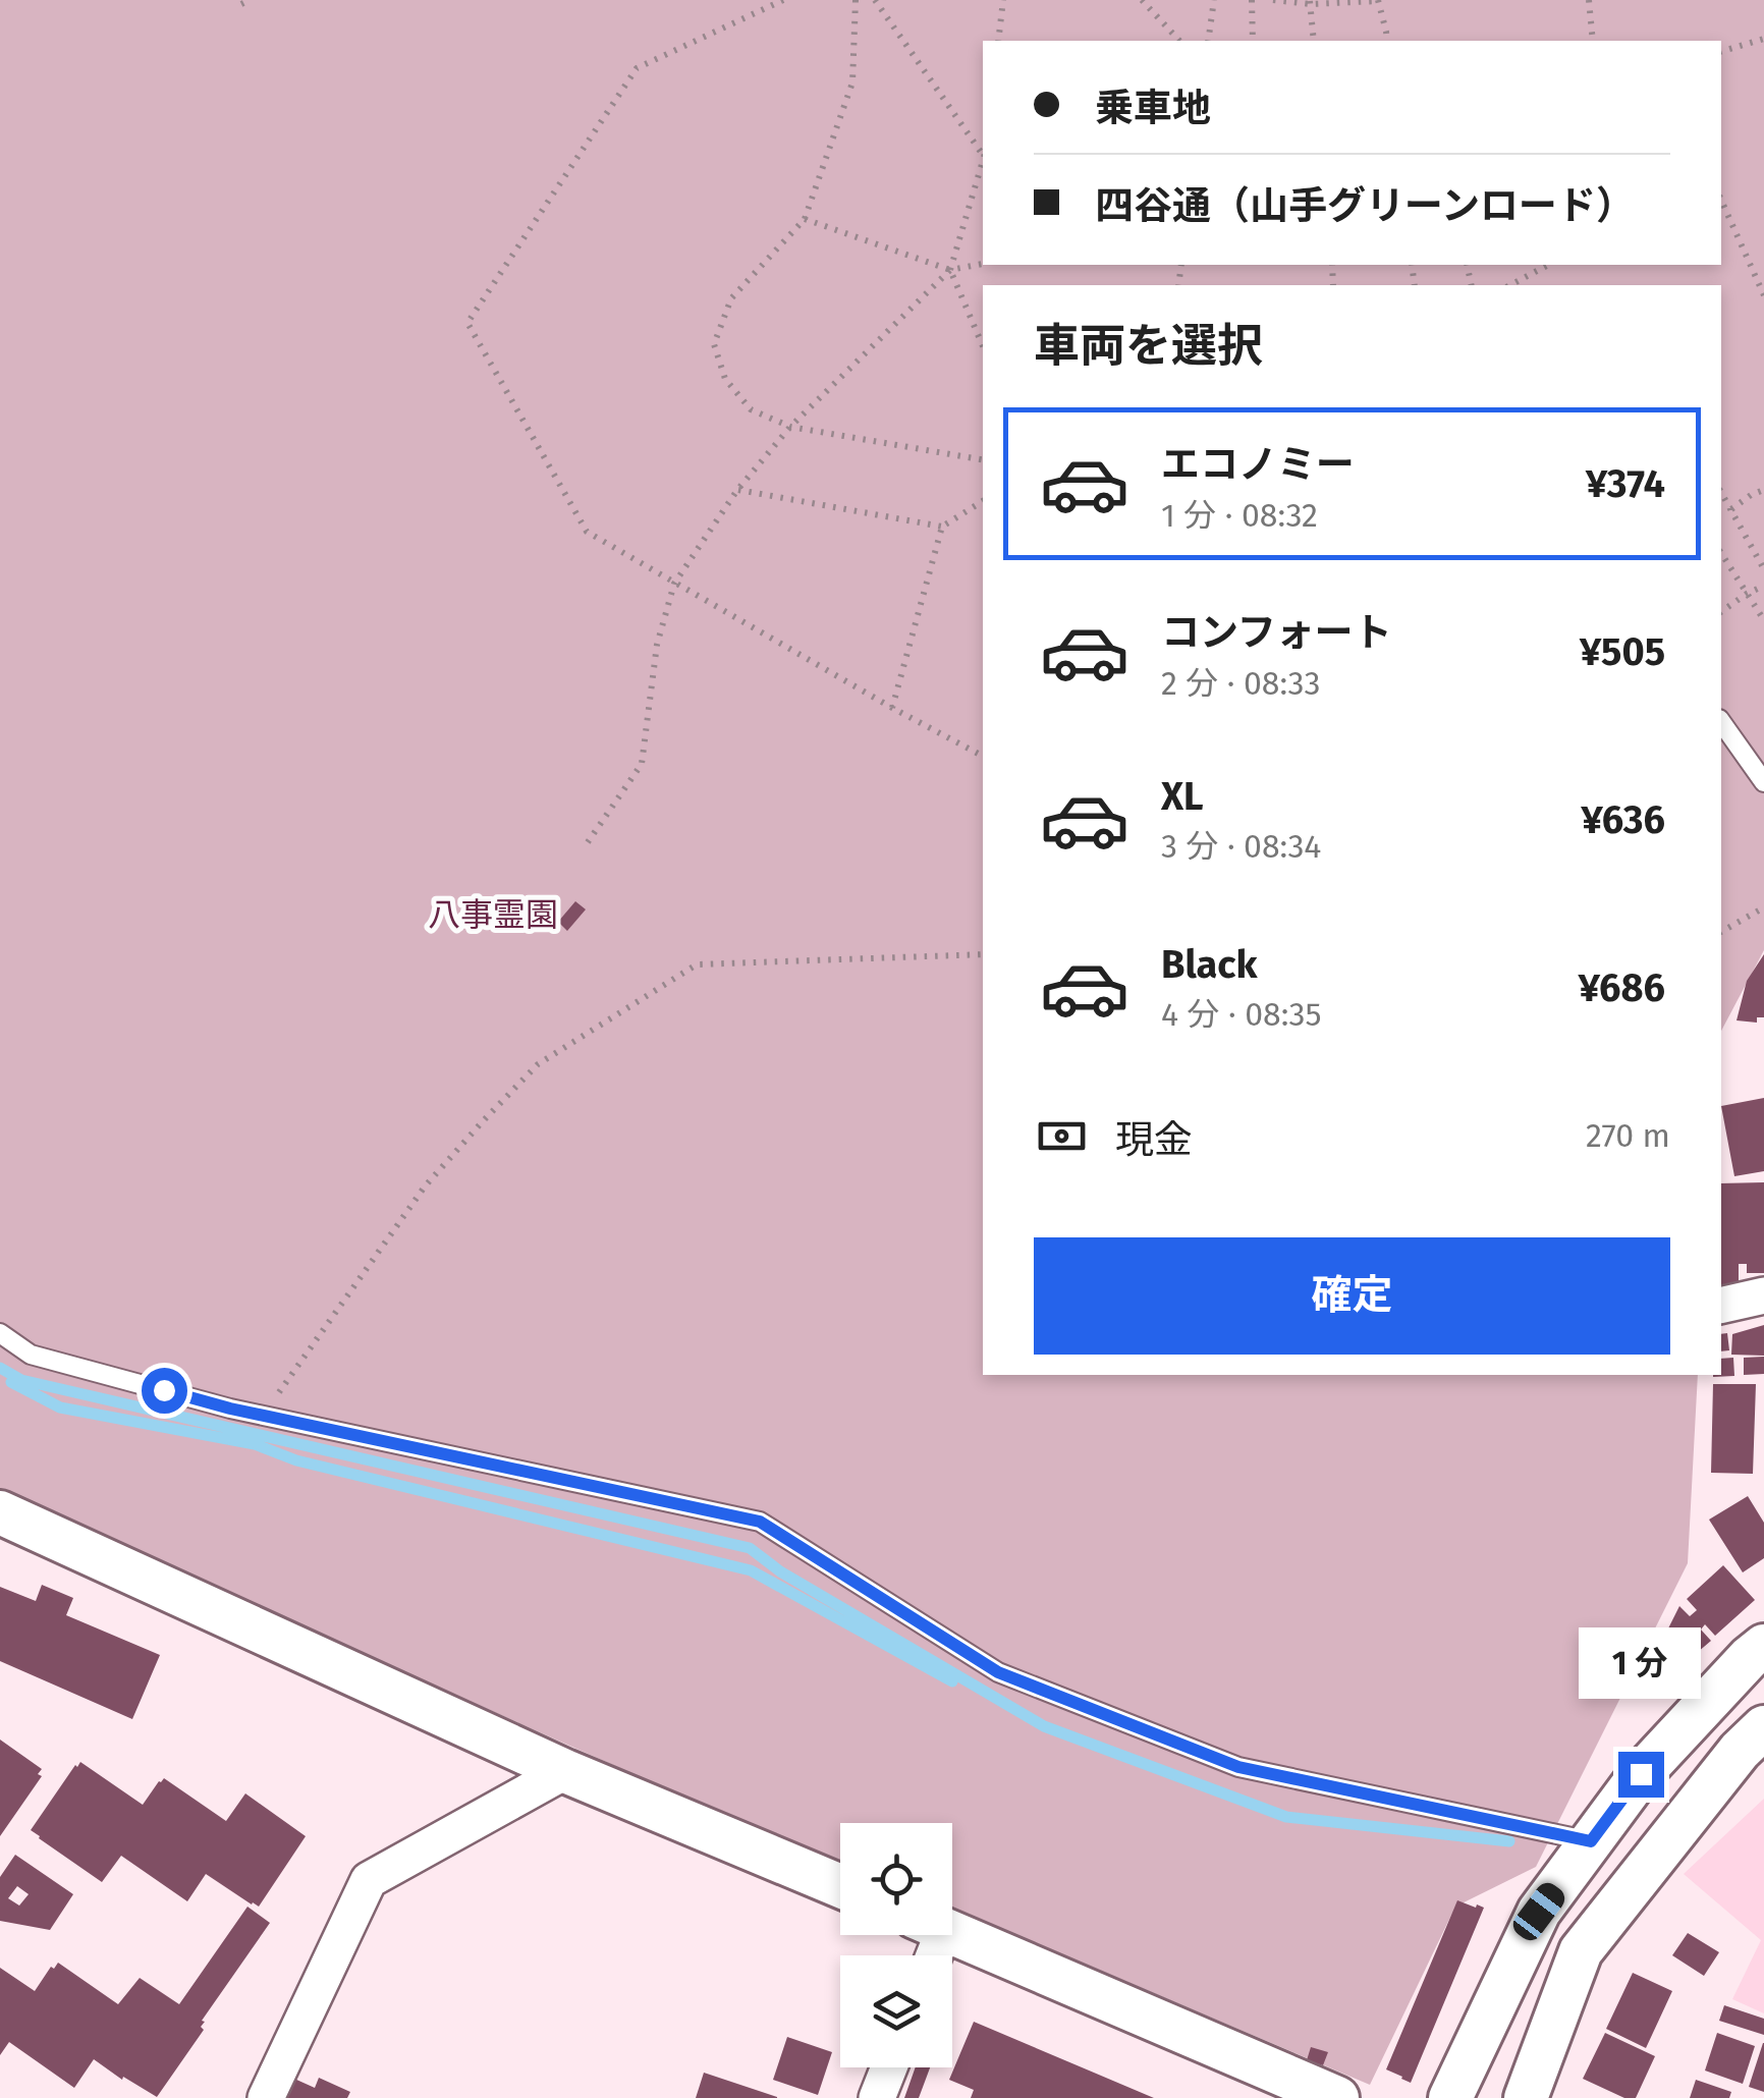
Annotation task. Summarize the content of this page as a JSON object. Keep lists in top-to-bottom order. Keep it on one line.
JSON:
{"parks":["八事霊園"],"page":{"banner":["乗車地","四谷通（山手グリーンロード）"],"heading":"車両を選択","list":[{"name":"エコノミー","note":"1 分 · 08:32","value":"¥374"},{"name":"コンフォート","note":"2 分 · 08:33","value":"¥505"},{"name":"XL","note":"3 分 · 08:34","value":"¥636"},{"name":"Black","note":"4 分 · 08:35","value":"¥686"}],"pay":["現金","270 m"],"buttons":"確定","bubble":"1 分"}}
